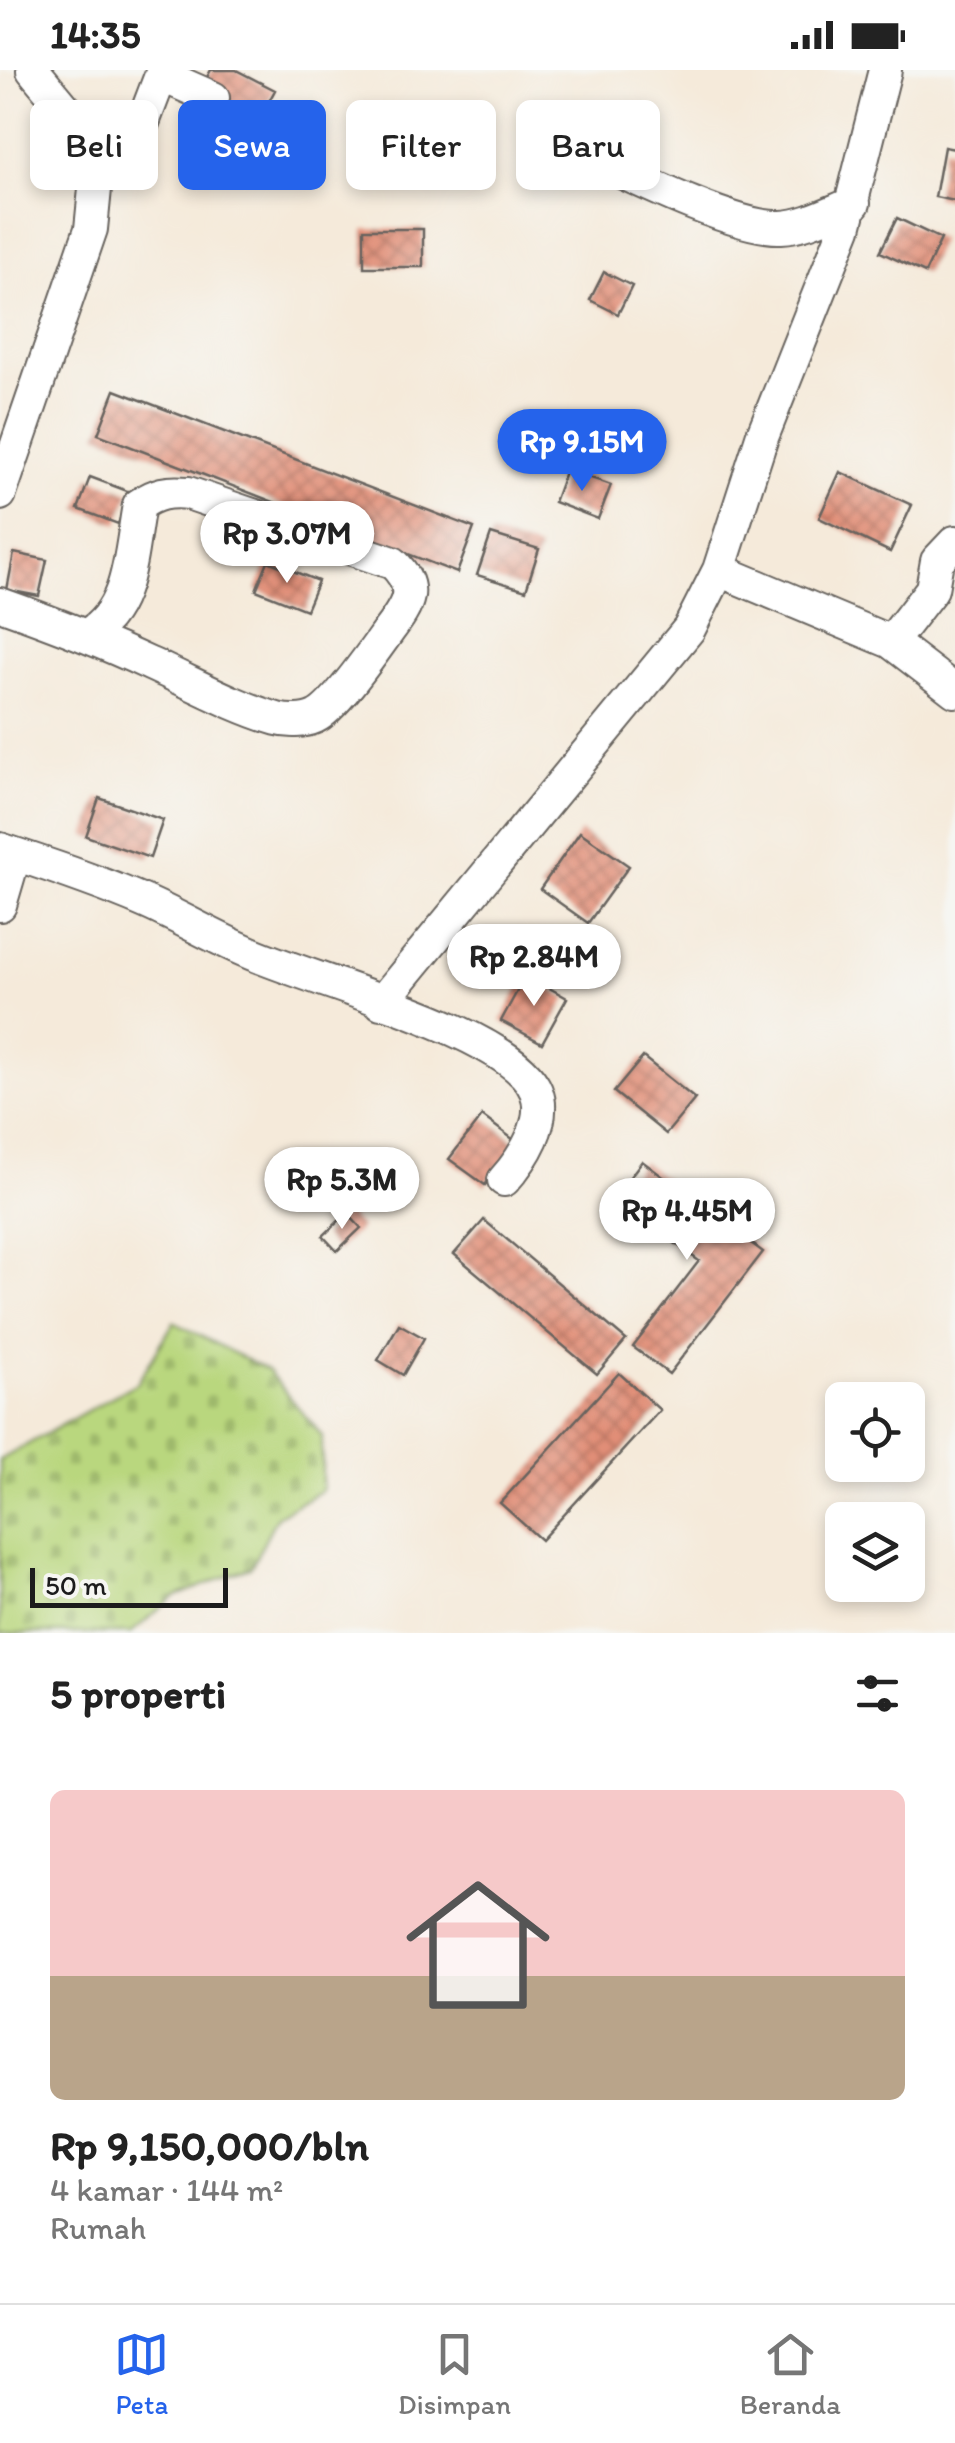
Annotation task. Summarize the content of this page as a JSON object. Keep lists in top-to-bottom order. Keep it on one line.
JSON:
{"scale_bar":"50 m","page":{"status":"14:35","chip":["Beli","Sewa","Filter","Baru"],"price":["Rp 9.15M","Rp 3.07M","Rp 2.84M","Rp 5.3M","Rp 4.45M"],"scale":"50 m","heading":"5 properti","list":[{"name":"Rp 9,150,000/bln","note":"4 kamar · 144 m² · Rumah"}],"tabs":["Peta","Disimpan","Beranda"]}}
